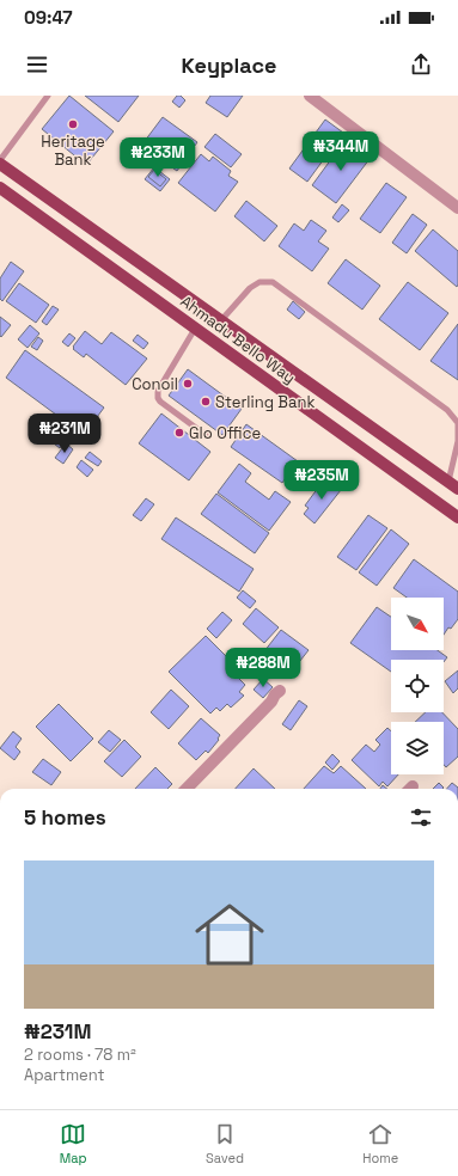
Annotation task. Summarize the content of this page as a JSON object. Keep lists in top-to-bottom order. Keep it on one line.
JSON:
{"streets":{"main road":["Ahmadu Bello Way"]},"places":["Heritage Bank","Conoil","Sterling Bank","Glo Office"],"north":"bottom right","page":{"status":"09:47","header":"Keyplace","price":["₦344M","₦233M","₦231M","₦235M","₦288M"],"heading":"5 homes","list":[{"name":"₦231M","note":"2 rooms · 78 m² · Apartment"}],"tabs":["Map","Saved","Home"]}}
